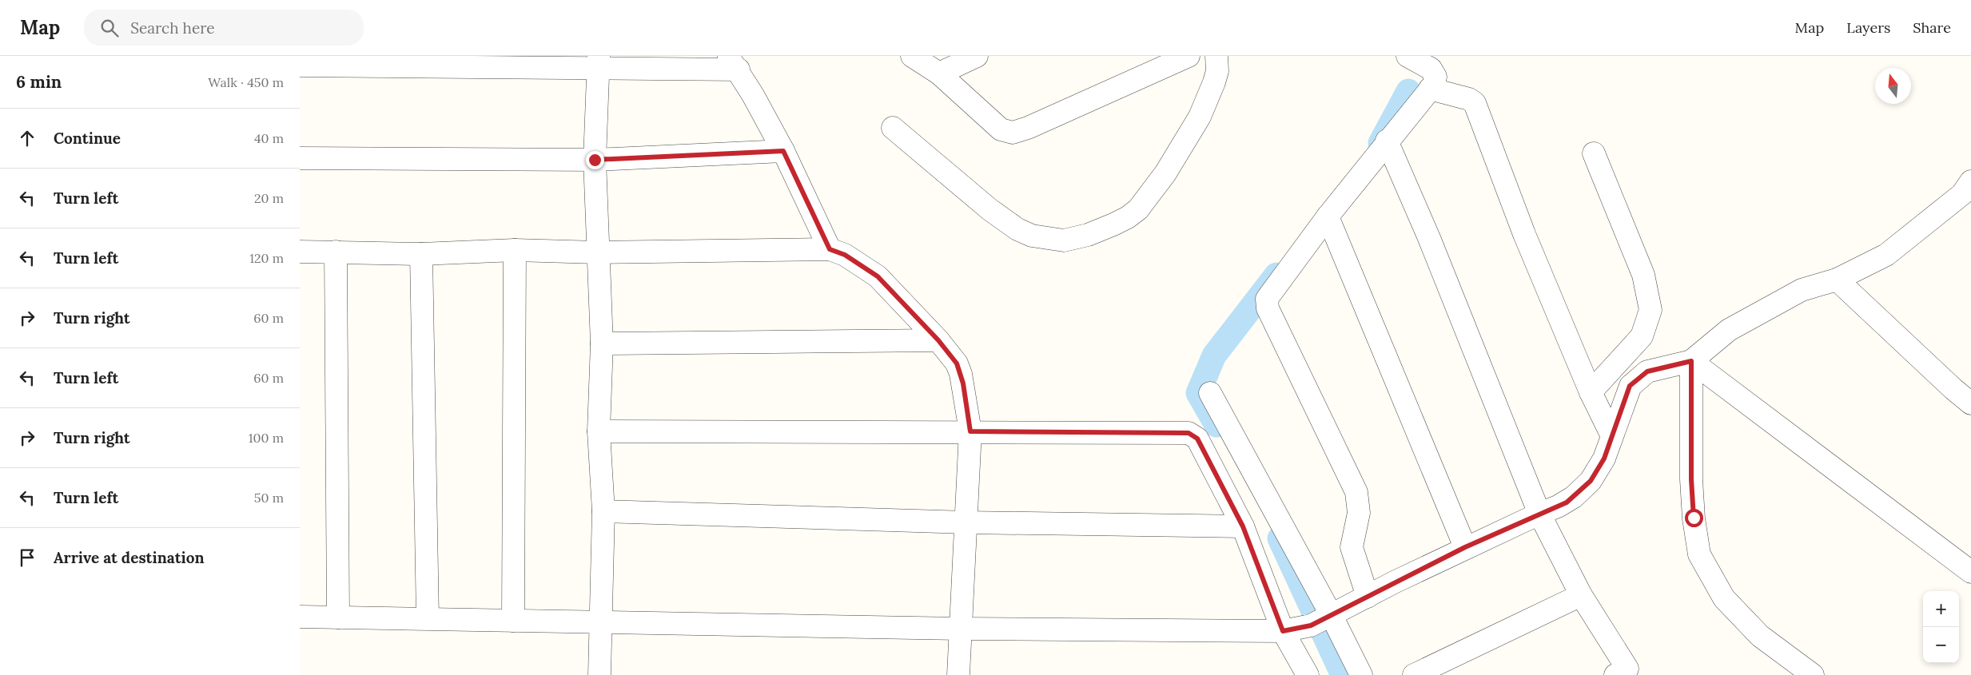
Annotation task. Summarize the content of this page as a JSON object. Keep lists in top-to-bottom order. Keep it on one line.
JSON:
{"north":"top","page":{"header":"Map","search":"Search here","nav":["Map","Layers","Share"],"heading":["6 min","Walk · 450 m"],"list":[["Continue","40 m"],["Turn left","20 m"],["Turn left","120 m"],["Turn right","60 m"],["Turn left","60 m"],["Turn right","100 m"],["Turn left","50 m"],"Arrive at destination"],"map_buttons":["+","−"]}}
